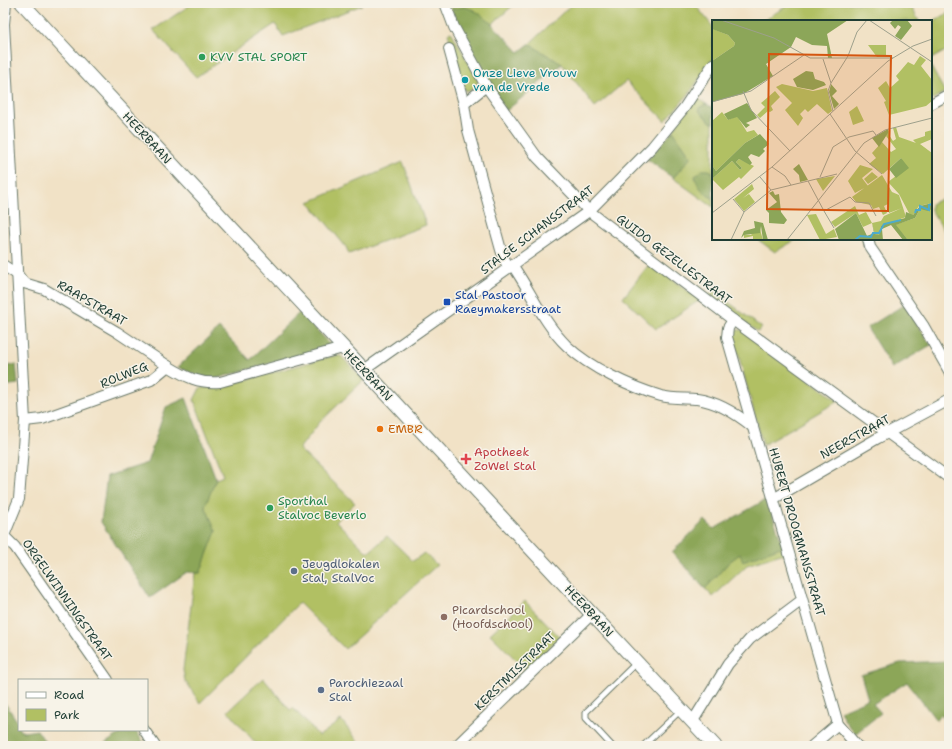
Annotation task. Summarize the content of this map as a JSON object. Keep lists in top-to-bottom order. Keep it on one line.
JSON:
{"streets":{"street":["HEERBAAN","STALSE SCHANSSTRAAT","GUIDO GEZELLESTRAAT","RAAPSTRAAT","ROLWEG","NEERSTRAAT","HUBERT DROOGMANSSTRAAT","ORGELWINNINGSTRAAT","KERSTMISSTRAAT"]},"crossings":[["HEERBAAN","STALSE SCHANSSTRAAT"],["HEERBAAN","KERSTMISSTRAAT"],["STALSE SCHANSSTRAAT","GUIDO GEZELLESTRAAT"],["GUIDO GEZELLESTRAAT","NEERSTRAAT"],["GUIDO GEZELLESTRAAT","HUBERT DROOGMANSSTRAAT"],["RAAPSTRAAT","ROLWEG"],["NEERSTRAAT","HUBERT DROOGMANSSTRAAT"]],"places":{"other":["KVV STAL SPORT","Onze Lieve Vrouw van de Vrede","EMBR","Sporthal Stalvoc Beverlo","Jeugdlokalen Stal, StalVoc","Picardschool (Hoofdschool)","Parochiezaal Stal"],"transit":["Stal Pastoor Raeymakersstraat"],"health":["Apotheek ZoWel Stal"]},"legend":["Road","Park"]}
